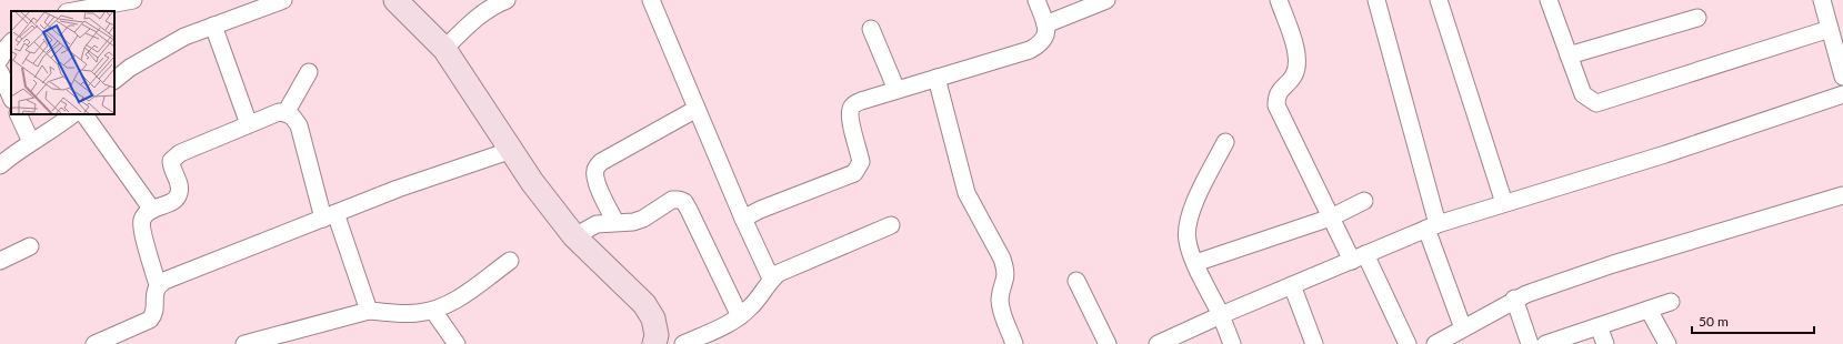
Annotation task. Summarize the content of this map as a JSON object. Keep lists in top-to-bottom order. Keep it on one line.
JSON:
{"scale_bar":"50 m"}
